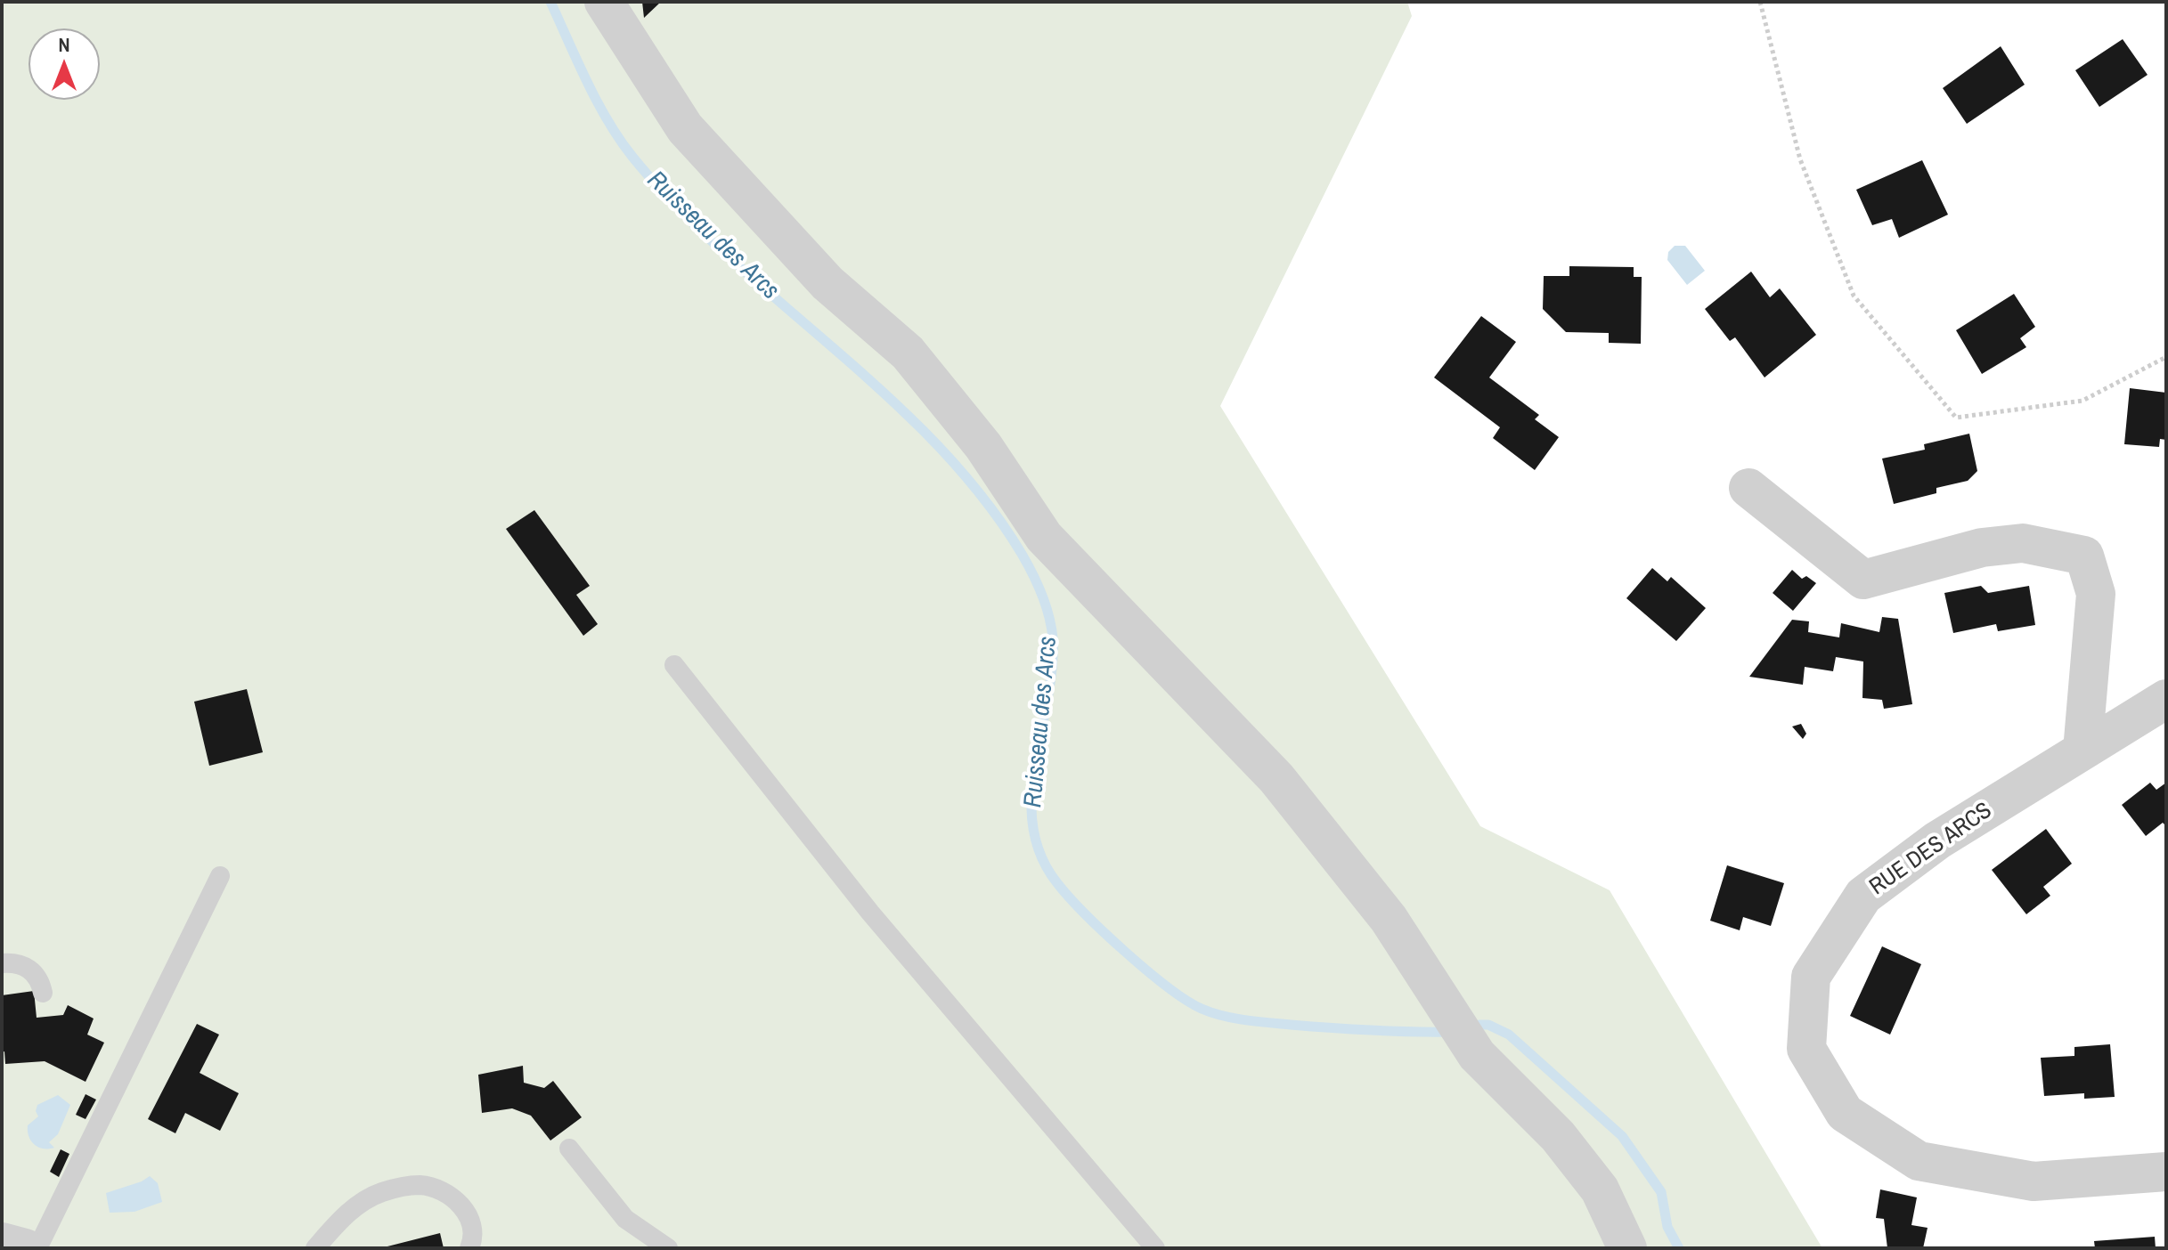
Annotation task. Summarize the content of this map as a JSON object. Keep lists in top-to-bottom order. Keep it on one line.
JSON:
{"streets":{"street":["RUE DES ARCS"]},"water":["Ruisseau des Arcs"],"north":"top"}
